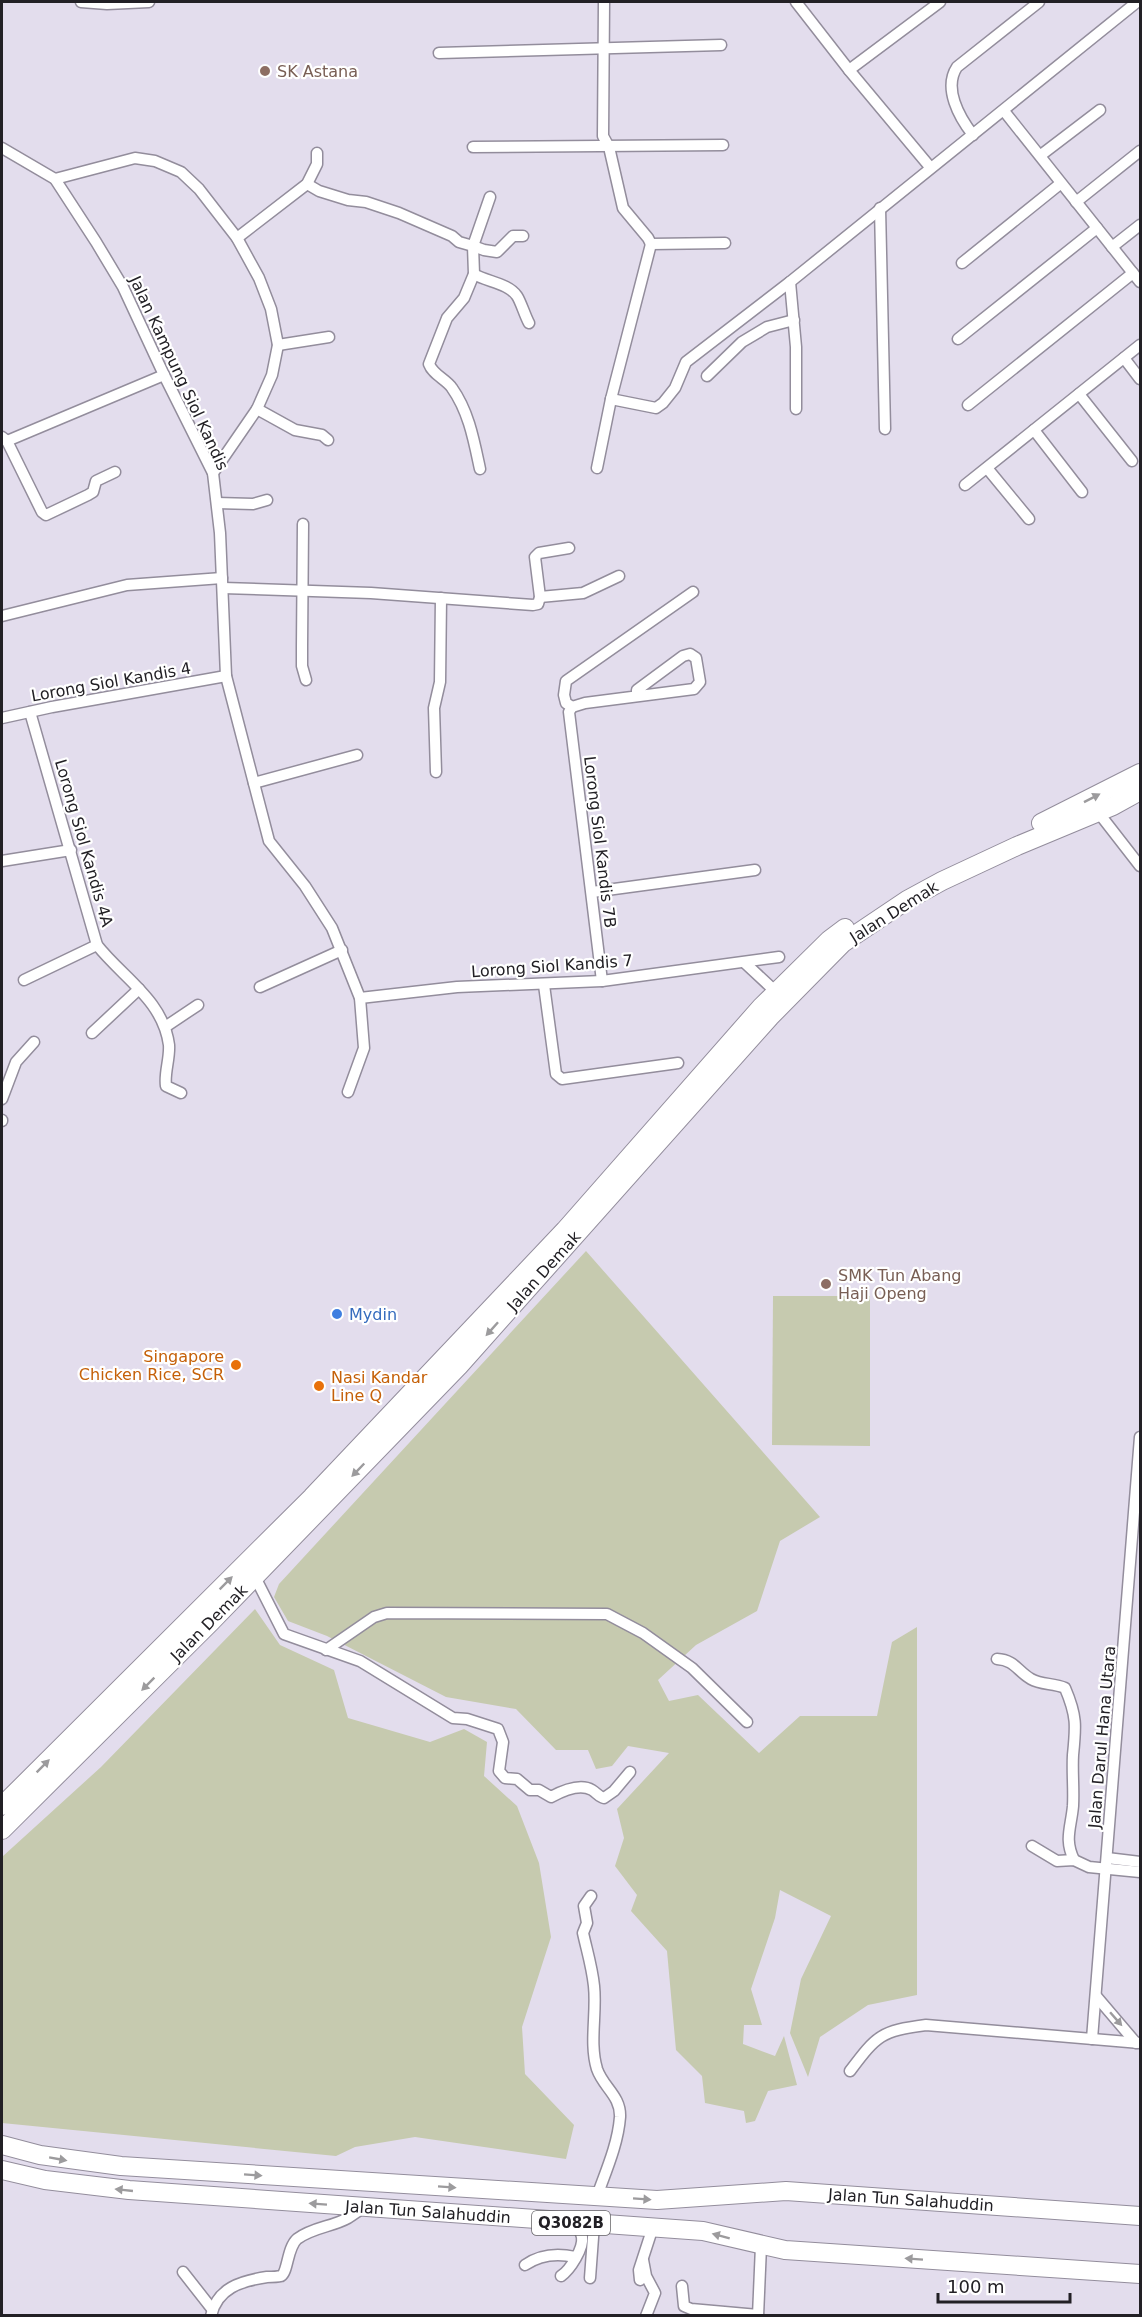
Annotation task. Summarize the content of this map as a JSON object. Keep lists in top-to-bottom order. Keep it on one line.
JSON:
{"streets":{"highway":["Jalan Demak","Jalan Tun Salahuddin","Q3082B"],"street":["Jalan Kampung Siol Kandis","Lorong Siol Kandis 4","Lorong Siol Kandis 7B","Lorong Siol Kandis 4A","Lorong Siol Kandis 7","Jalan Darul Hana Utara"]},"crossings":[["Jalan Kampung Siol Kandis","Lorong Siol Kandis 4"],["Jalan Kampung Siol Kandis","Lorong Siol Kandis 7"],["Lorong Siol Kandis 4","Lorong Siol Kandis 4A"],["Lorong Siol Kandis 7B","Lorong Siol Kandis 7"]],"places":["SK Astana","SMK Tun Abang Haji Openg","Mydin","Singapore Chicken Rice, SCR","Nasi Kandar Line Q"],"scale_bar":"100 m"}
